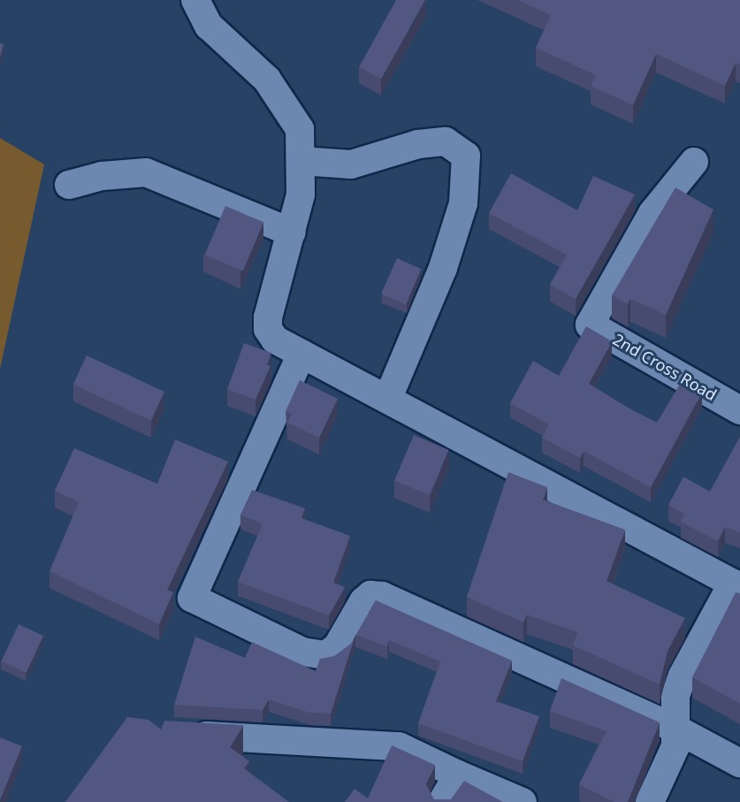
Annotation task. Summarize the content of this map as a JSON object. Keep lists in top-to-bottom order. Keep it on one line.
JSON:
{"streets":{"street":["2nd Cross Road"]}}
